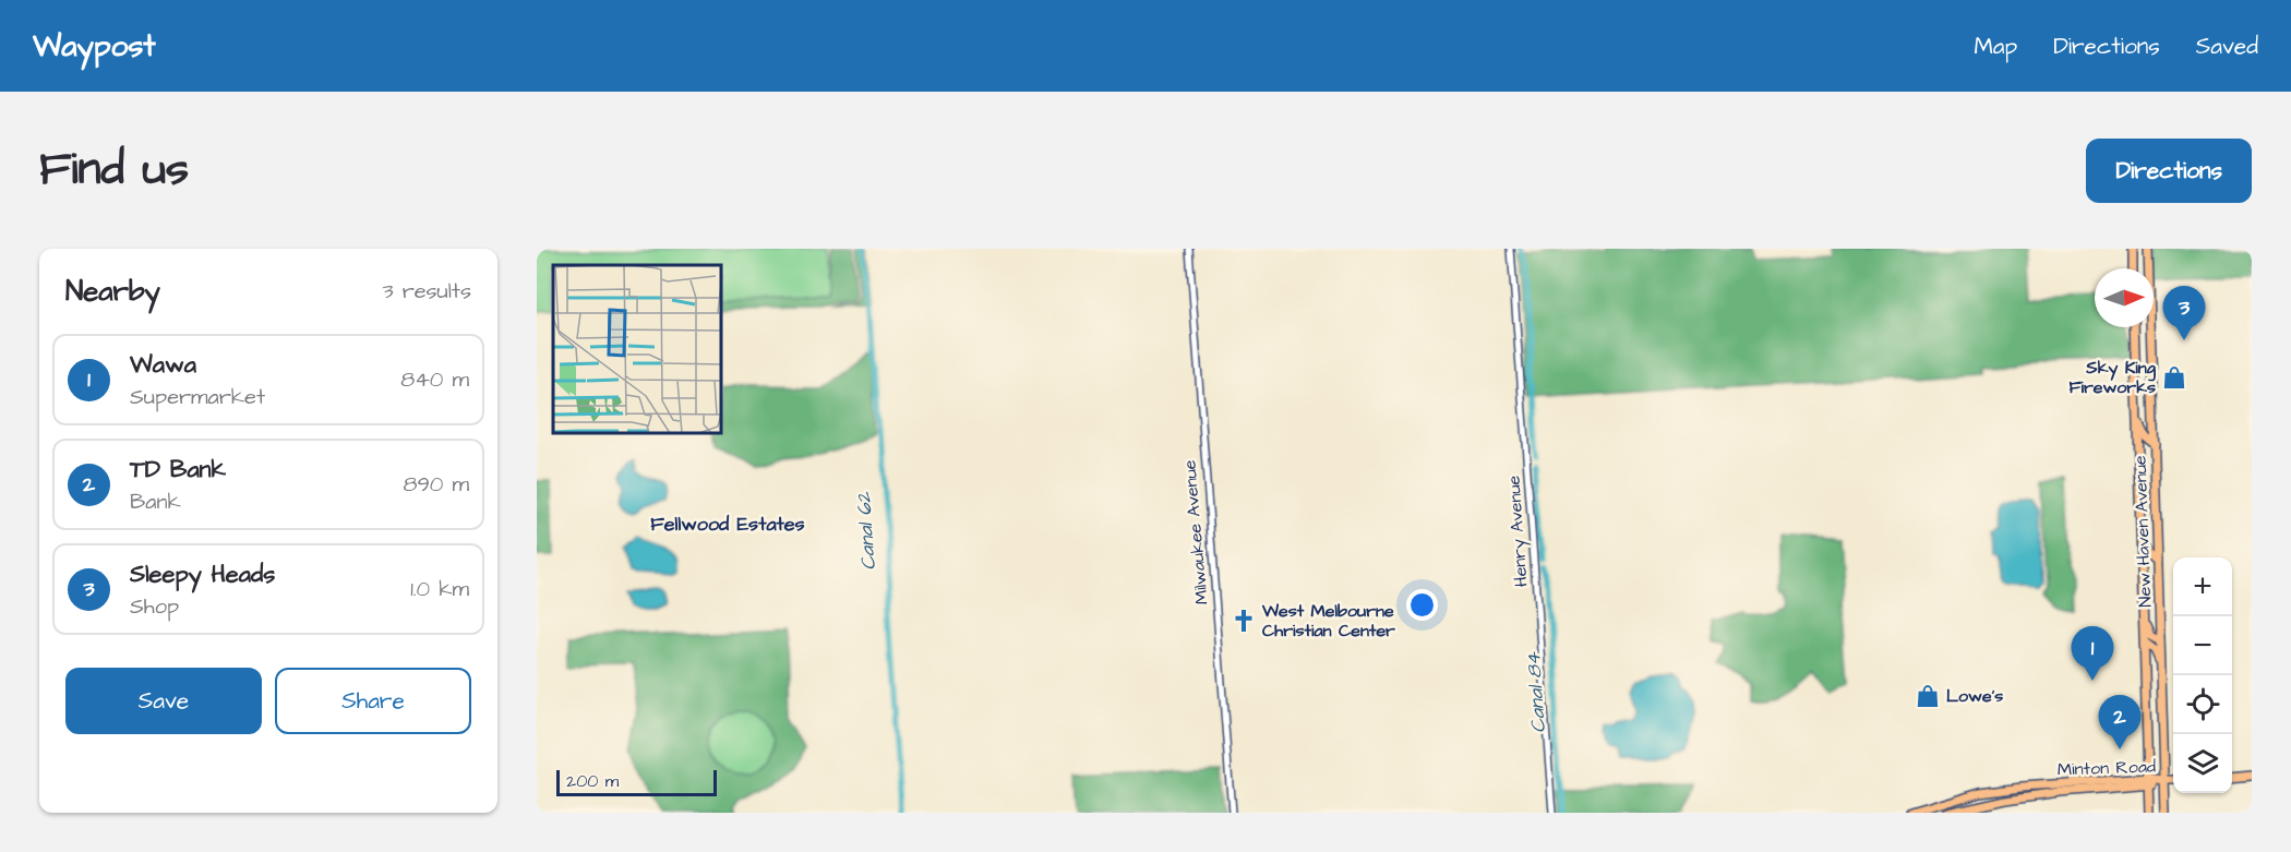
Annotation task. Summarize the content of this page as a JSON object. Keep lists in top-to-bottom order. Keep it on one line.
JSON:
{"streets":{"main road":["New Haven Avenue","Minton Road"],"street":["Henry Avenue","Milwaukee Avenue"]},"crossings":[["New Haven Avenue","Minton Road"]],"districts":["Fellwood Estates"],"water":["Canal 62","Canal 84"],"places":{"shop":["Sky King Fireworks","Lowe's"],"church":["West Melbourne Christian Center"]},"scale_bar":"200 m","north":"right","page":{"header":"Waypost","nav":["Map","Directions","Saved"],"title":"Find us","buttons":["Directions",["Save","Share"]],"heading":["Nearby","3 results"],"pins":["3","1","2"],"list":[{"mark":"1","name":"Wawa","note":"Supermarket","value":"840 m"},{"mark":"2","name":"TD Bank","note":"Bank","value":"890 m"},{"mark":"3","name":"Sleepy Heads","note":"Shop","value":"1.0 km"}],"map_buttons":["+","−"],"scale":"200 m"}}
